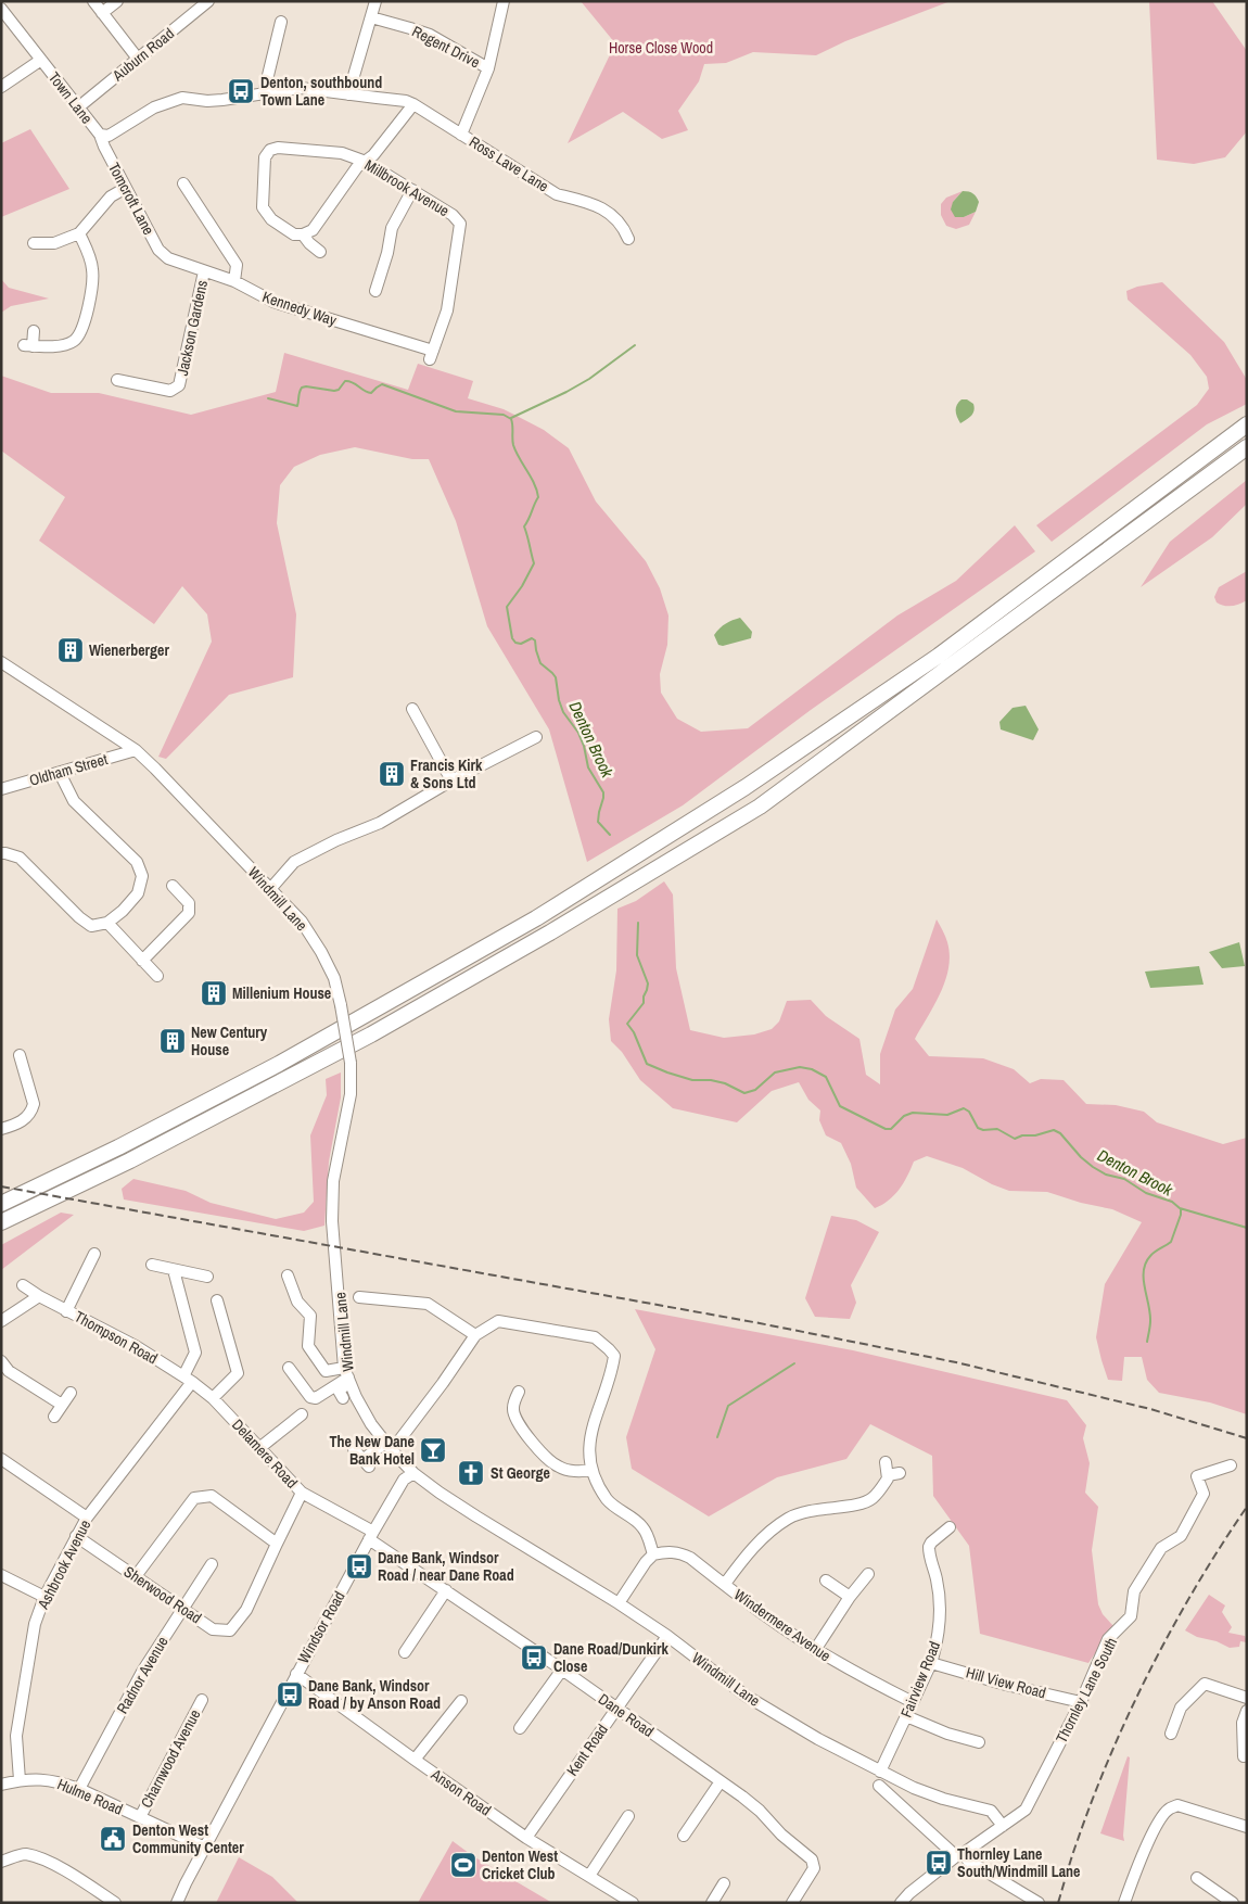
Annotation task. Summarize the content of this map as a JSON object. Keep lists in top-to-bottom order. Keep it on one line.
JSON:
{"streets":{"street":["Regent Drive","Auburn Road","Town Lane","Ross Lave Lane","Millbrook Avenue","Tomcroft Lane","Kennedy Way","Jackson Gardens","Oldham Street","Windmill Lane","Thompson Road","Delamere Road","Ashbrook Avenue","Sherwood Road","Windermere Avenue","Windsor Road","Radnor Avenue","Fairview Road","Hill View Road","Thornley Lane South","Dane Road","Kent Road","Charnwood Avenue","Anson Road","Hulme Road"]},"crossings":[["Auburn Road","Town Lane"],["Town Lane","Ross Lave Lane"],["Town Lane","Tomcroft Lane"],["Millbrook Avenue","Kennedy Way"],["Tomcroft Lane","Kennedy Way"],["Kennedy Way","Jackson Gardens"],["Oldham Street","Windmill Lane"],["Windmill Lane","Windsor Road"],["Windmill Lane","Fairview Road"],["Windmill Lane","Thornley Lane South"],["Windmill Lane","Kent Road"],["Thompson Road","Delamere Road"],["Thompson Road","Ashbrook Avenue"],["Delamere Road","Ashbrook Avenue"],["Delamere Road","Sherwood Road"],["Delamere Road","Windsor Road"],["Delamere Road","Dane Road"],["Ashbrook Avenue","Sherwood Road"],["Ashbrook Avenue","Hulme Road"],["Sherwood Road","Radnor Avenue"],["Windermere Avenue","Fairview Road"],["Windsor Road","Dane Road"],["Windsor Road","Anson Road"],["Windsor Road","Hulme Road"],["Radnor Avenue","Hulme Road"],["Fairview Road","Hill View Road"],["Hill View Road","Thornley Lane South"],["Dane Road","Kent Road"],["Kent Road","Anson Road"],["Charnwood Avenue","Hulme Road"]],"water":["Denton Brook"],"parks":["Horse Close Wood"],"places":{"bus stop":["Denton, southbound Town Lane","Dane Bank, Windsor Road / near Dane Road","Dane Road/Dunkirk Close","Dane Bank, Windsor Road / by Anson Road","Thornley Lane South/Windmill Lane"],"building":["Wienerberger","Francis Kirk & Sons Ltd","Millenium House","New Century House"],"bar":["The New Dane Bank Hotel"],"church":["St George"],"public building":["Denton West Community Center"],"sports":["Denton West Cricket Club"]}}
